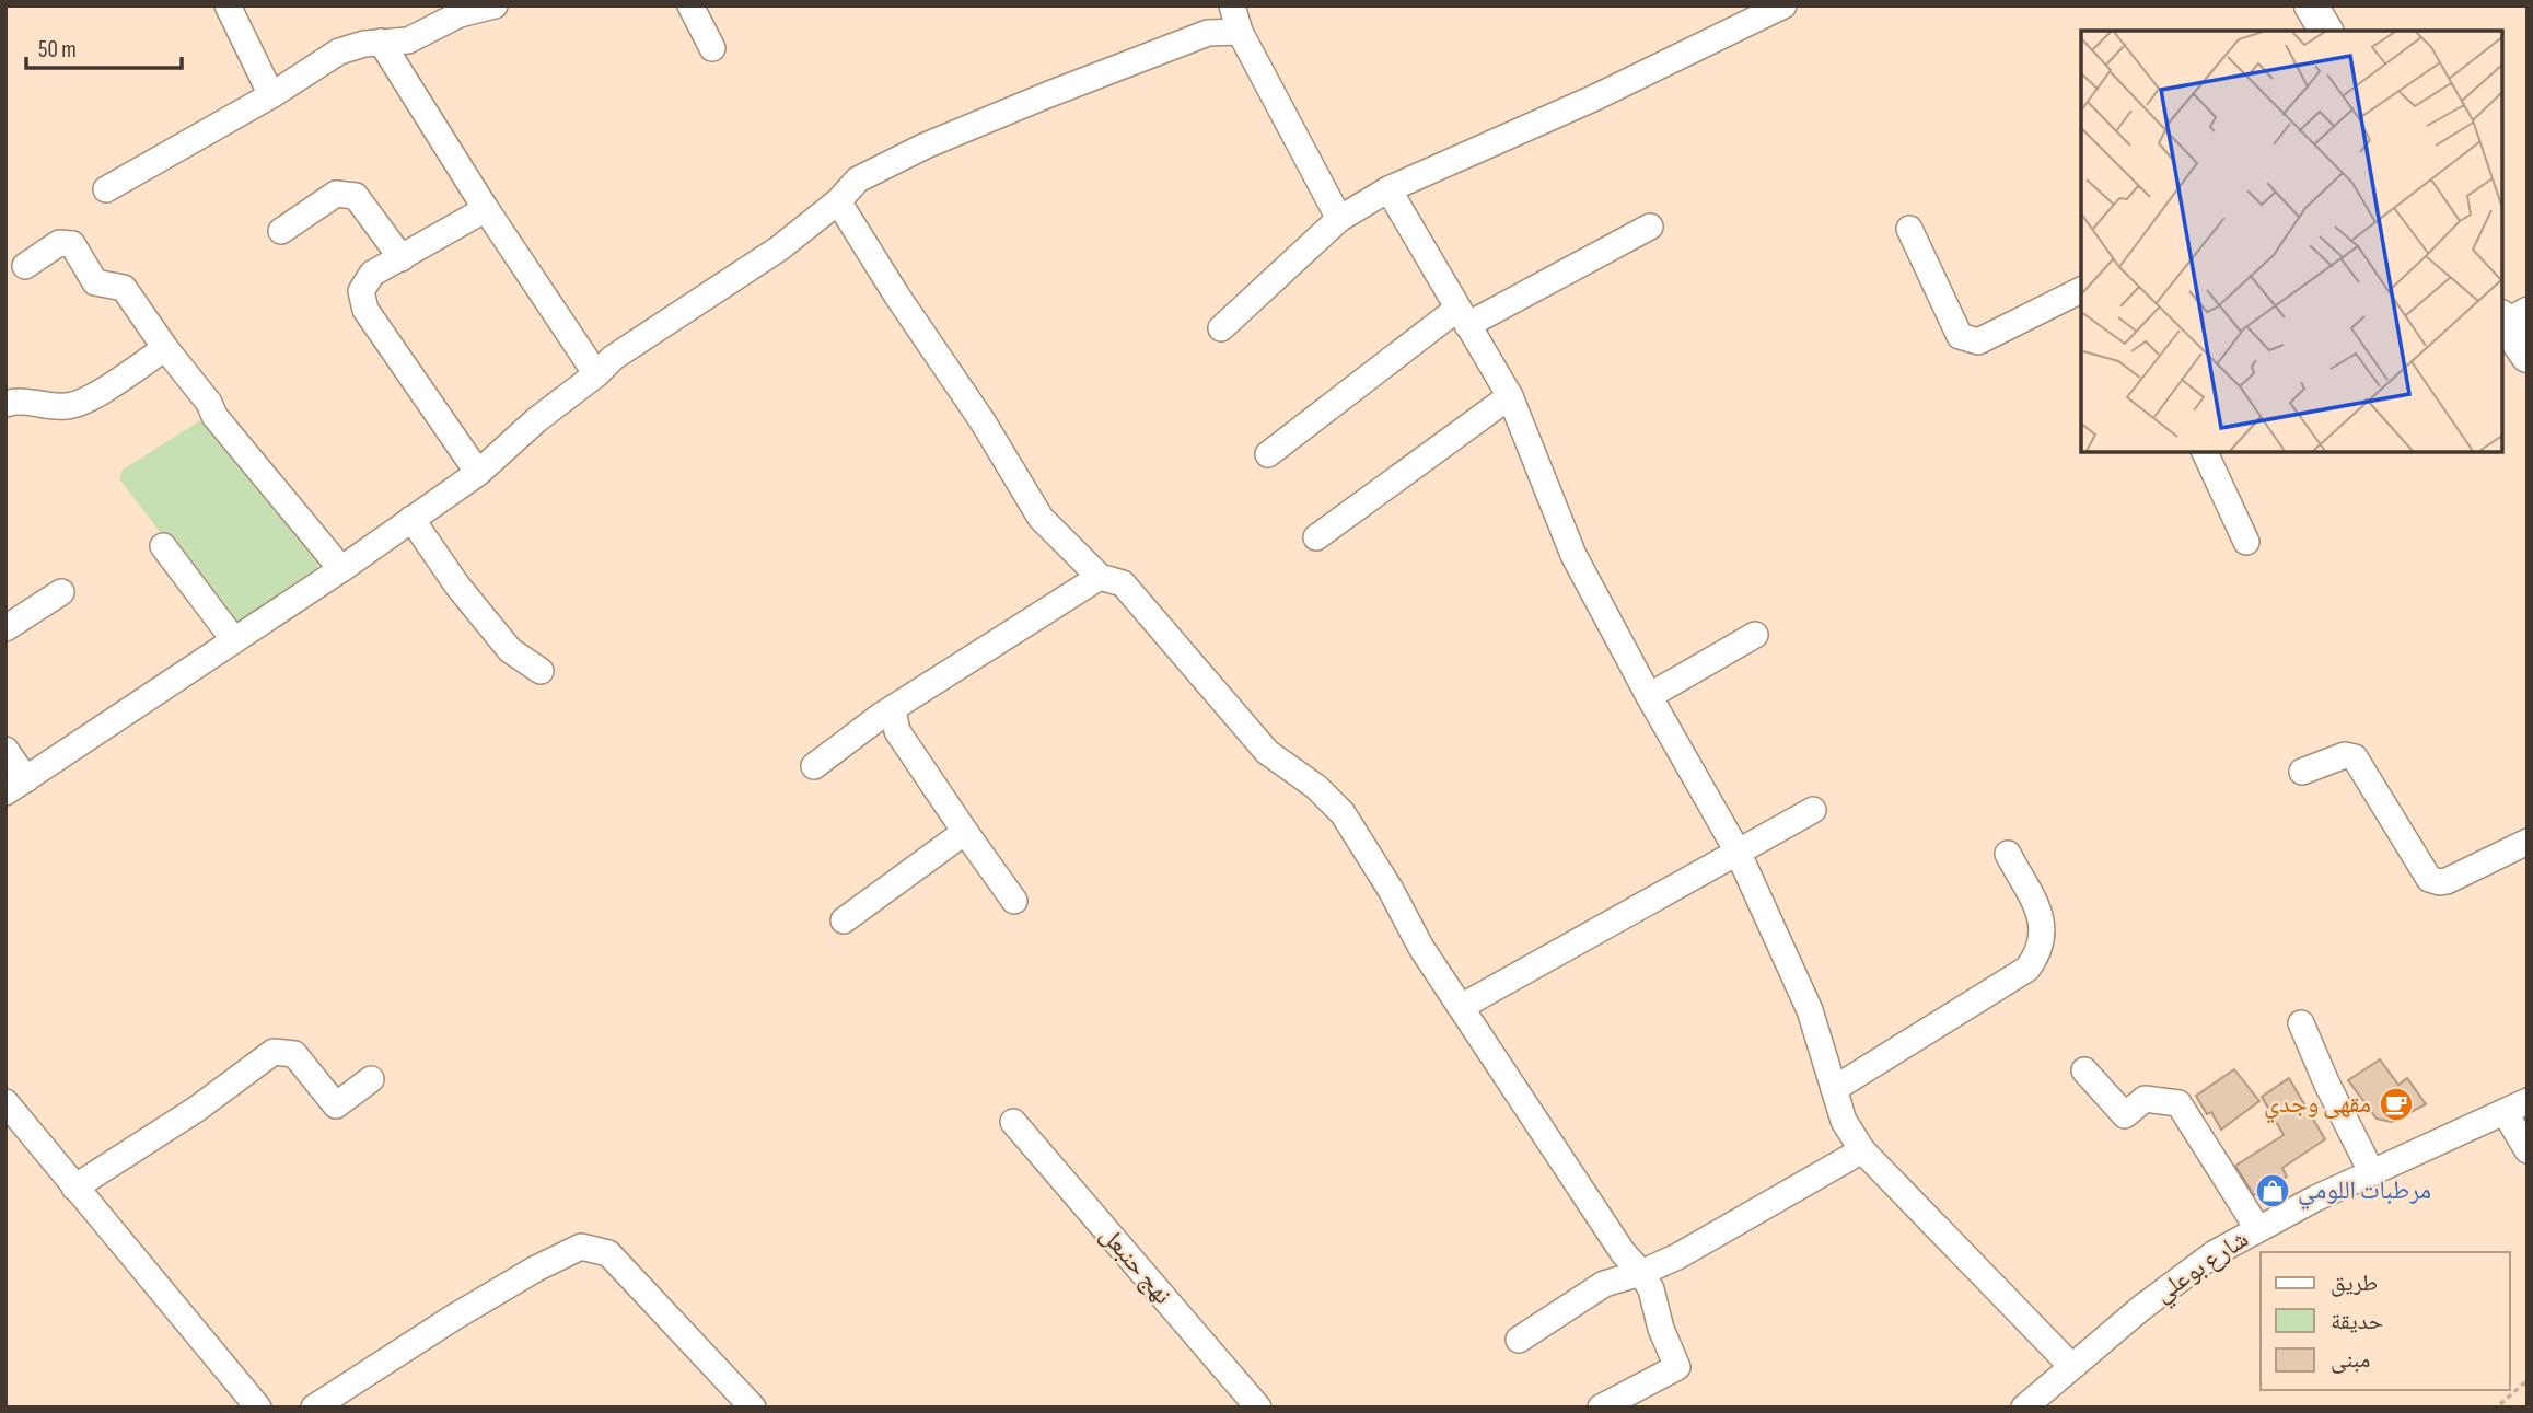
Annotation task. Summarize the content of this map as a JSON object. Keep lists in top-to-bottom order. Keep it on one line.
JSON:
{"streets":{"street":["نهج حنبعل","شارع بوعلي"]},"places":{"cafe":["مقهى وجدي"],"shop":["مرطبات اللومي"]},"legend":["طريق","حديقة","مبنى"],"scale_bar":"50 m"}
